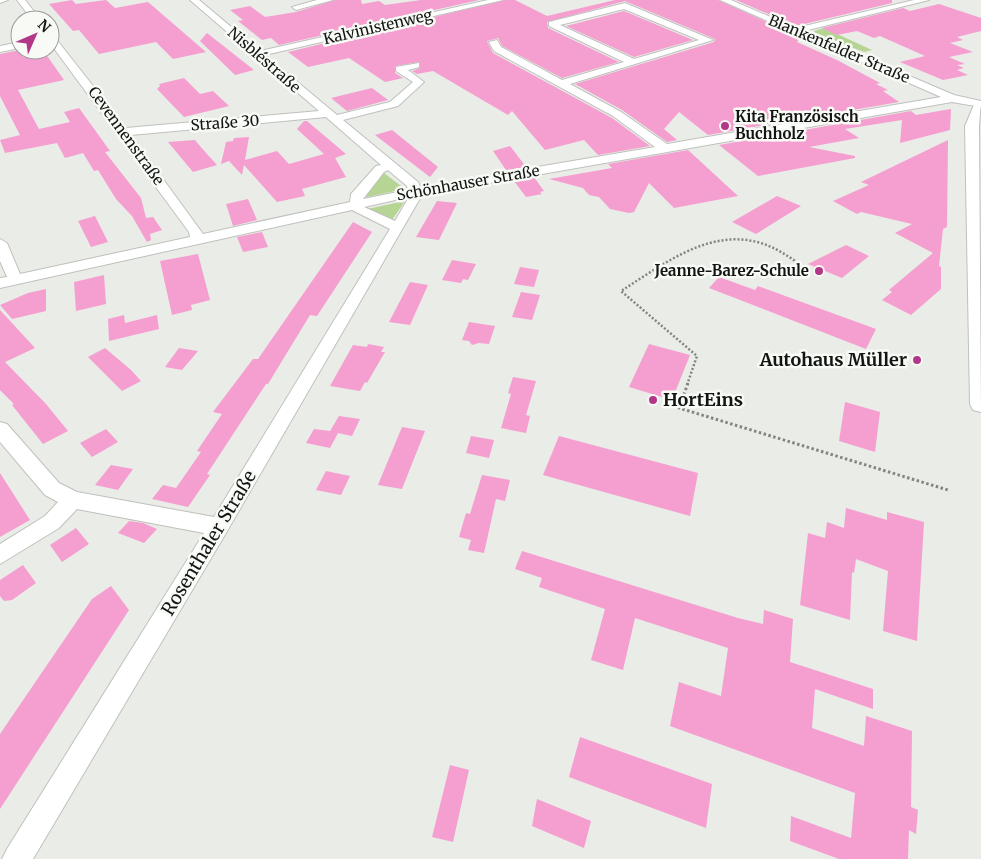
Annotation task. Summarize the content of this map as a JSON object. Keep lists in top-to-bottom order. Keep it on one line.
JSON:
{"streets":{"street":["Kalvinistenweg","Blankenfelder Straße","Nisbléstraße","Straße 30","Cevennenstraße","Schönhauser Straße","Rosenthaler Straße"]},"crossings":[["Kalvinistenweg","Nisbléstraße"],["Blankenfelder Straße","Schönhauser Straße"],["Nisbléstraße","Straße 30"],["Nisbléstraße","Schönhauser Straße"],["Nisbléstraße","Rosenthaler Straße"],["Straße 30","Cevennenstraße"],["Cevennenstraße","Schönhauser Straße"],["Schönhauser Straße","Rosenthaler Straße"]],"places":["Kita Französisch Buchholz","Jeanne-Barez-Schule","Autohaus Müller","HortEins"],"north":"top right"}
